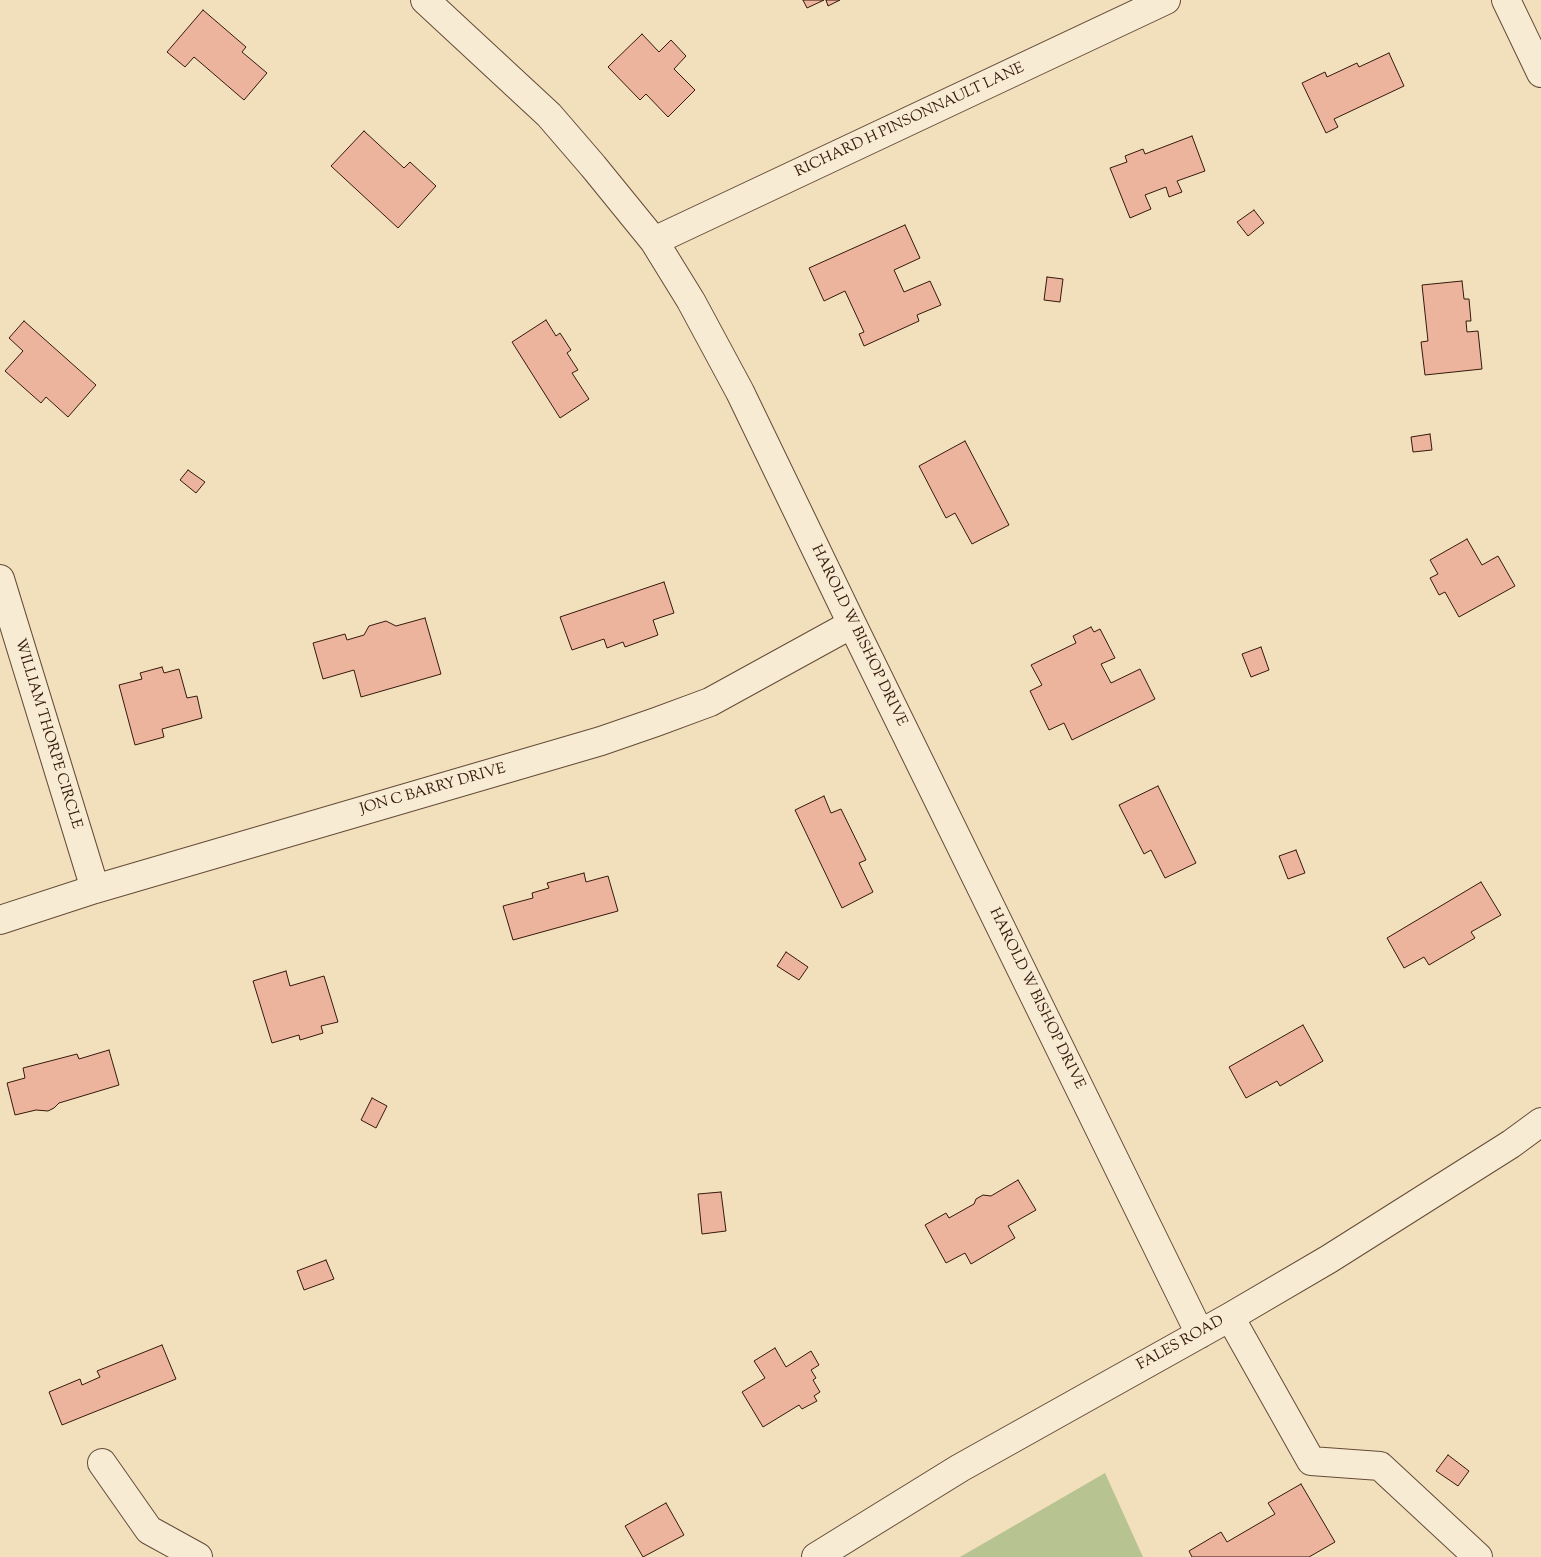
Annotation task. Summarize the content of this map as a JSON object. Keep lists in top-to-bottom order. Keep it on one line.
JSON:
{"streets":{"street":["RICHARD H PINSONNAULT LANE","HAROLD W BISHOP DRIVE","WILLIAM THORPE CIRCLE","JON C BARRY DRIVE","FALES ROAD"]},"crossings":[["RICHARD H PINSONNAULT LANE","HAROLD W BISHOP DRIVE"],["HAROLD W BISHOP DRIVE","JON C BARRY DRIVE"],["HAROLD W BISHOP DRIVE","FALES ROAD"],["WILLIAM THORPE CIRCLE","JON C BARRY DRIVE"]]}
